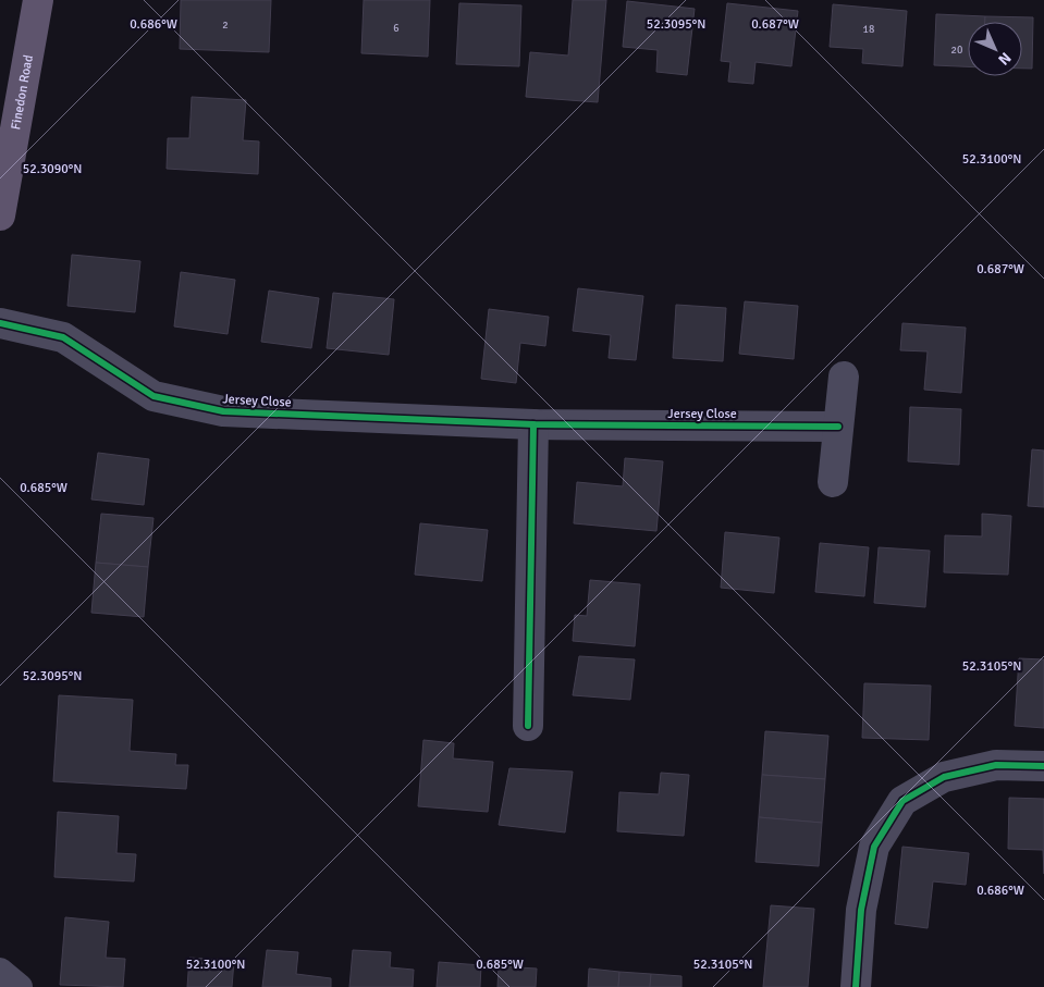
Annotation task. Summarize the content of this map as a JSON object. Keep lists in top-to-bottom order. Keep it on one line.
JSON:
{"streets":{"main road":["Finedon Road"],"street":["Jersey Close"]},"house_numbers":["2","6","18","20"],"north":"bottom right","coordinates":["0.686°W","52.3095°N","0.687°W","52.3100°N","52.3090°N","0.685°W","52.3105°N"]}
